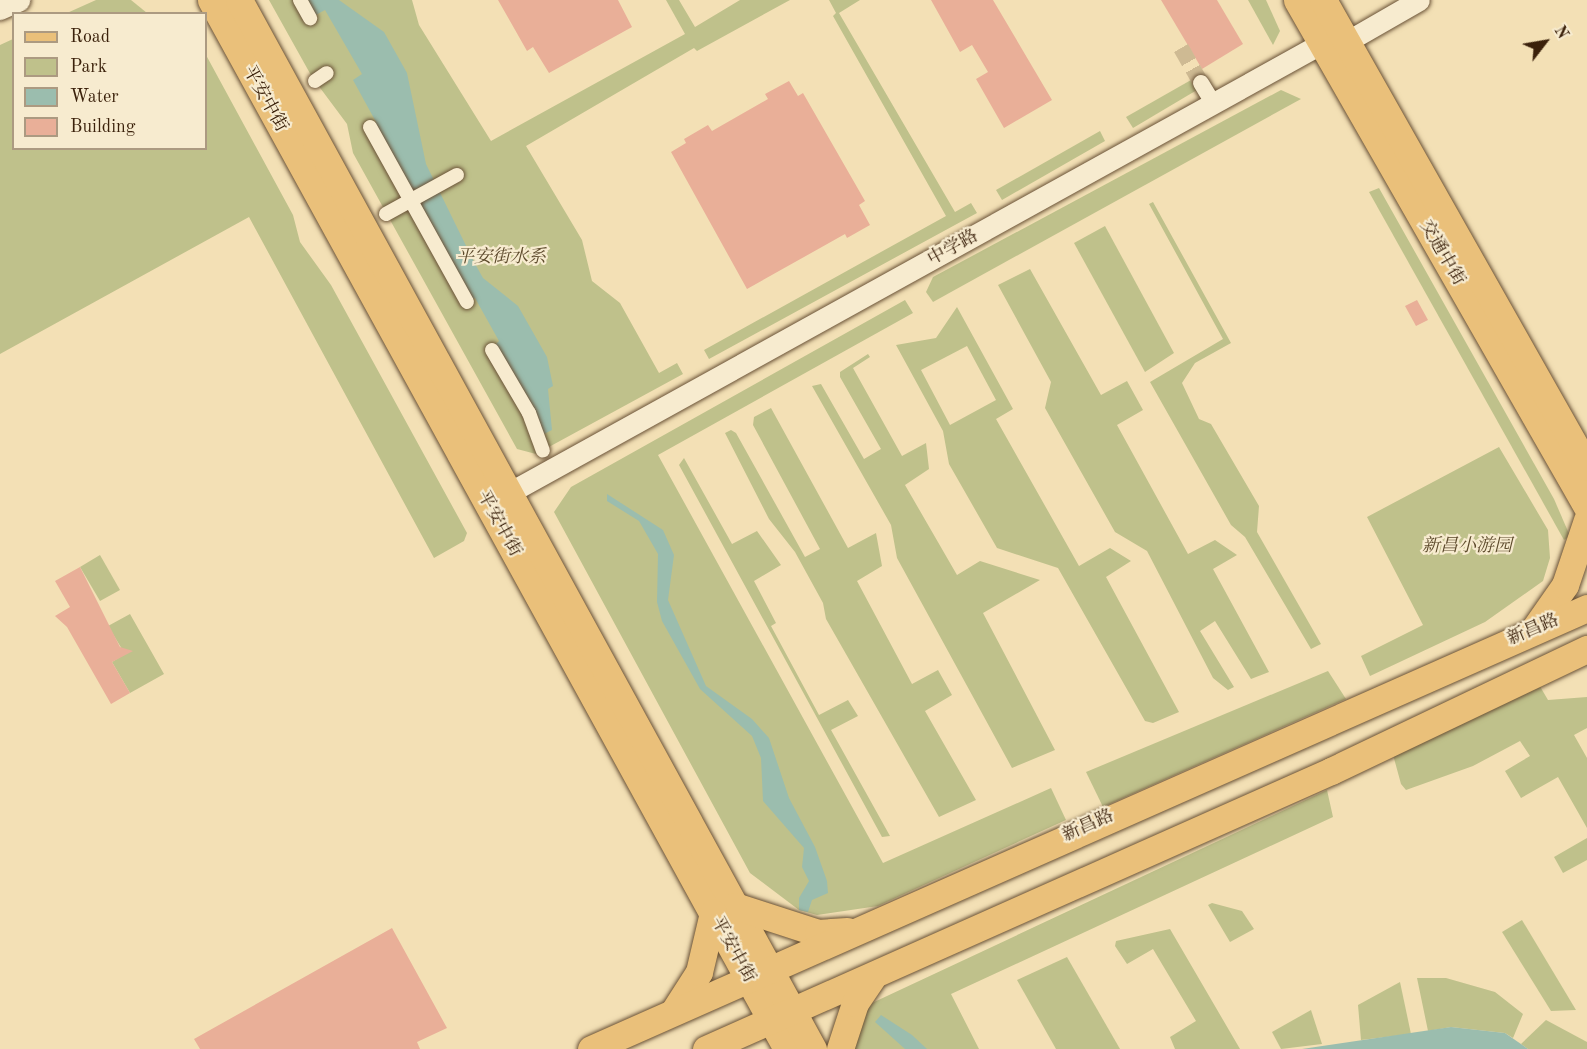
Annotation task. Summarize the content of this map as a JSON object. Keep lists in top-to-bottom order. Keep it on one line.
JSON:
{"streets":{"main road":["平安中街","交通中街","新昌路"],"street":["中学路"]},"crossings":[["平安中街","中学路"],["平安中街","新昌路"],["中学路","交通中街"]],"parks":["平安街水系","新昌小游园"],"legend":["Road","Park","Water","Building"],"north":"top right"}
